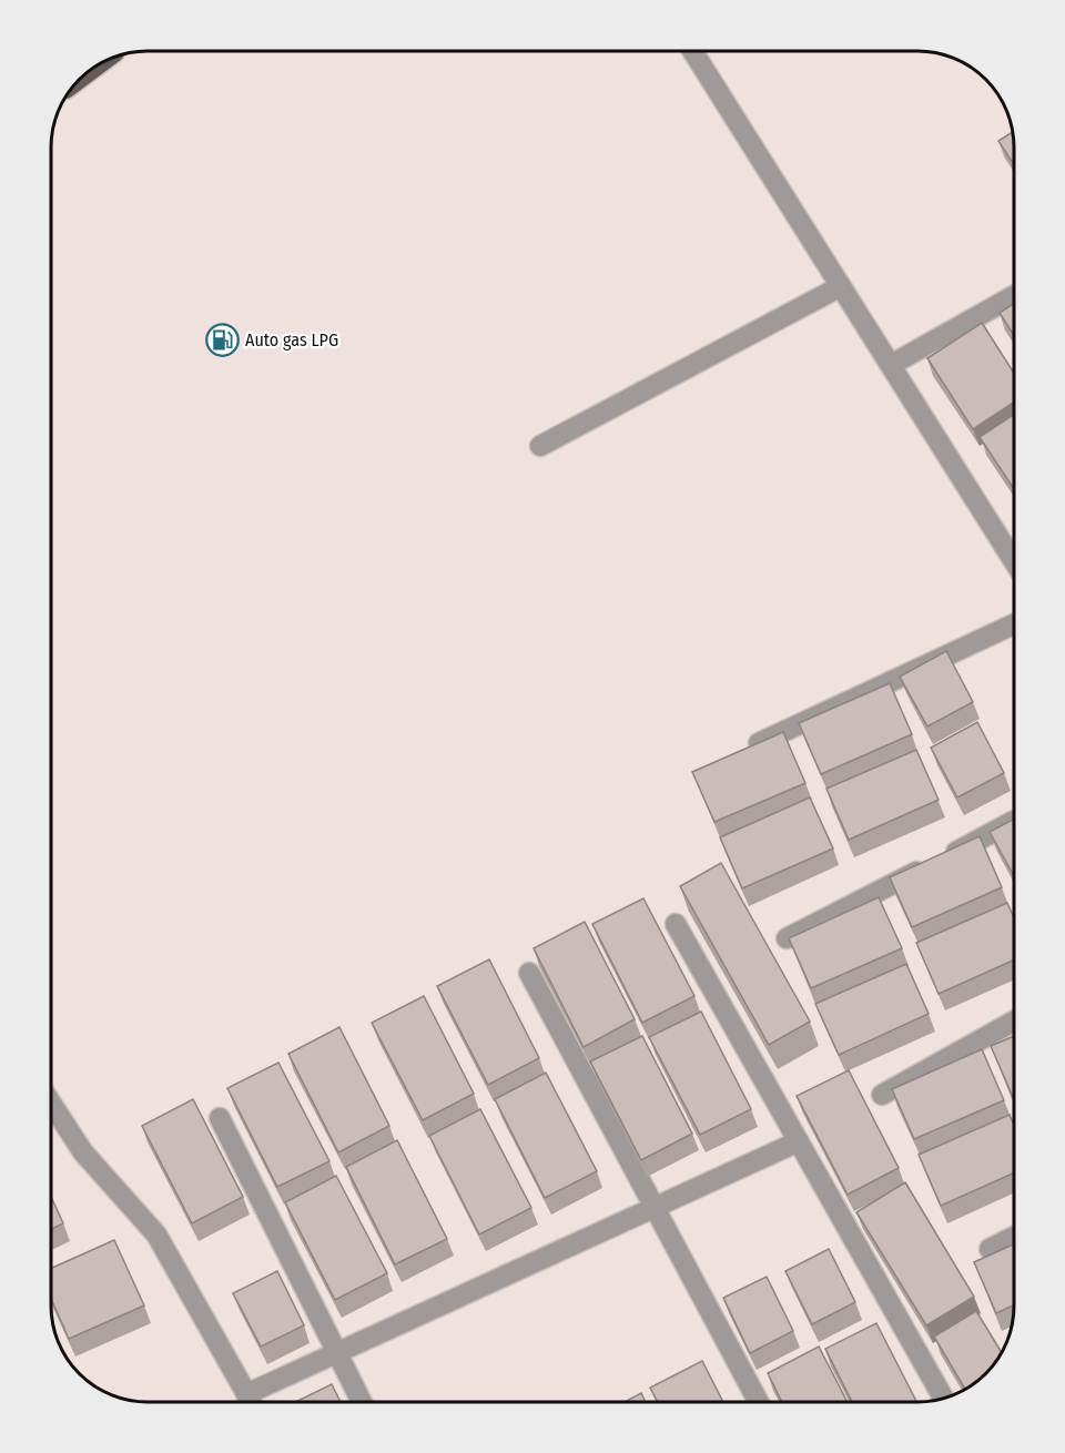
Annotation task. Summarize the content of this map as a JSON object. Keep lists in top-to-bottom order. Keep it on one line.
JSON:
{"places":{"fuel station":["Auto gas LPG"]}}
